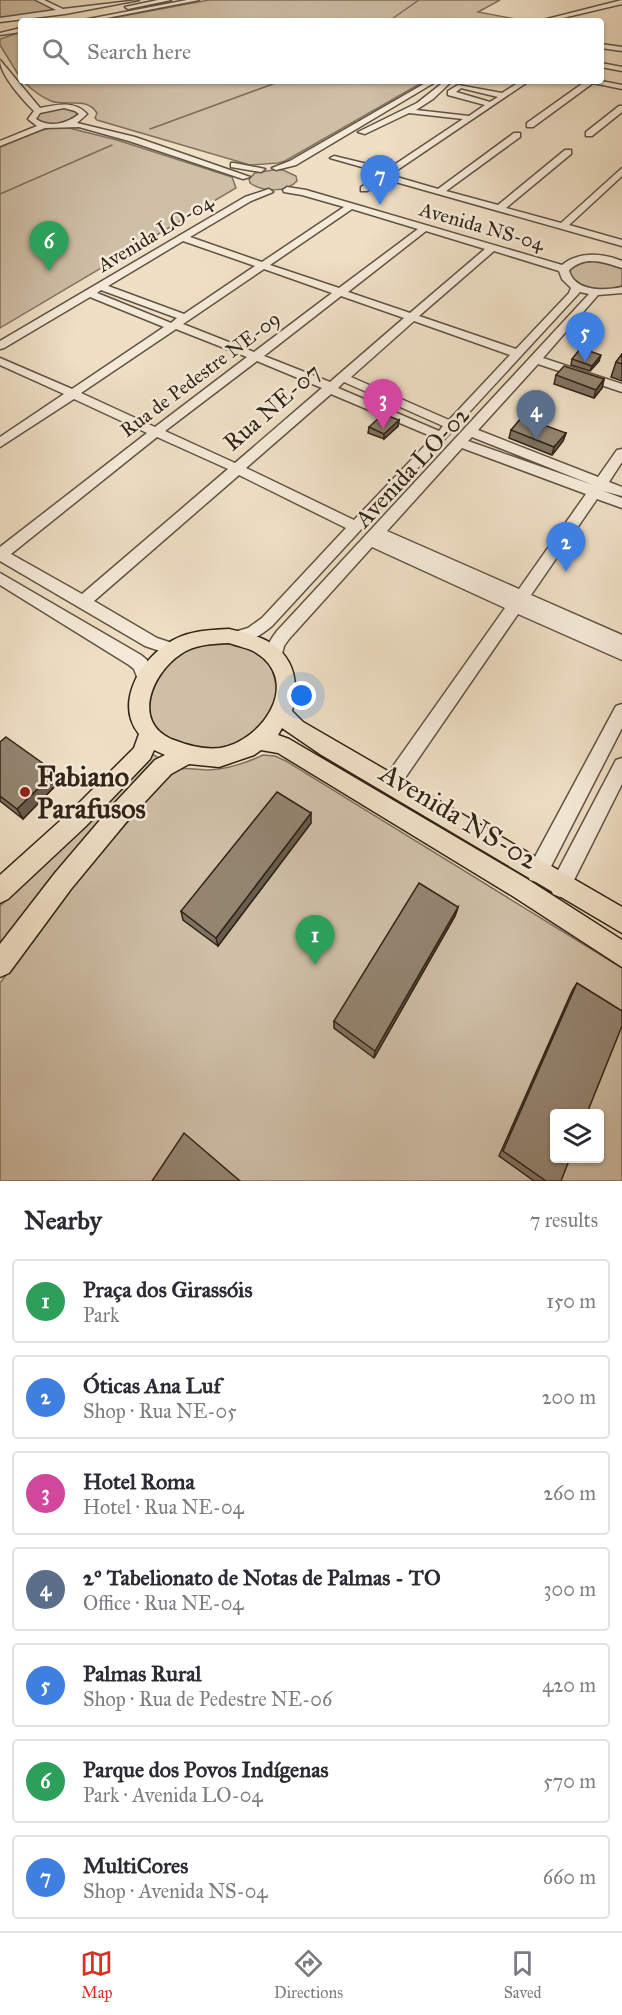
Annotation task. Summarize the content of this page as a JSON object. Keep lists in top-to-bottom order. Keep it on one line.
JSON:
{"streets":{"main road":["Avenida NS-02"],"street":["Avenida NS-04","Avenida LO-04","Rua de Pedestre NE-09","Rua NE-07","Avenida LO-02"]},"crossings":[["Avenida NS-04","Avenida LO-04"],["Avenida NS-04","Rua de Pedestre NE-09"],["Avenida NS-04","Rua NE-07"],["Avenida LO-02","Avenida NS-02"]],"places":["Fabiano Parafusos"],"page":{"search":"Search here","pins":["7","6","5","3","4","2","1"],"heading":["Nearby","7 results"],"list":[{"mark":"1","name":"Praça dos Girassóis","note":"Park","value":"150 m"},{"mark":"2","name":"Óticas Ana Luf","note":"Shop · Rua NE-05","value":"200 m"},{"mark":"3","name":"Hotel Roma","note":"Hotel · Rua NE-04","value":"260 m"},{"mark":"4","name":"2º Tabelionato de Notas de Palmas - TO","note":"Office · Rua NE-04","value":"300 m"},{"mark":"5","name":"Palmas Rural","note":"Shop · Rua de Pedestre NE-06","value":"420 m"},{"mark":"6","name":"Parque dos Povos Indígenas","note":"Park · Avenida LO-04","value":"570 m"},{"mark":"7","name":"MultiCores","note":"Shop · Avenida NS-04","value":"660 m"}],"nav":["Map","Directions","Saved"]}}
